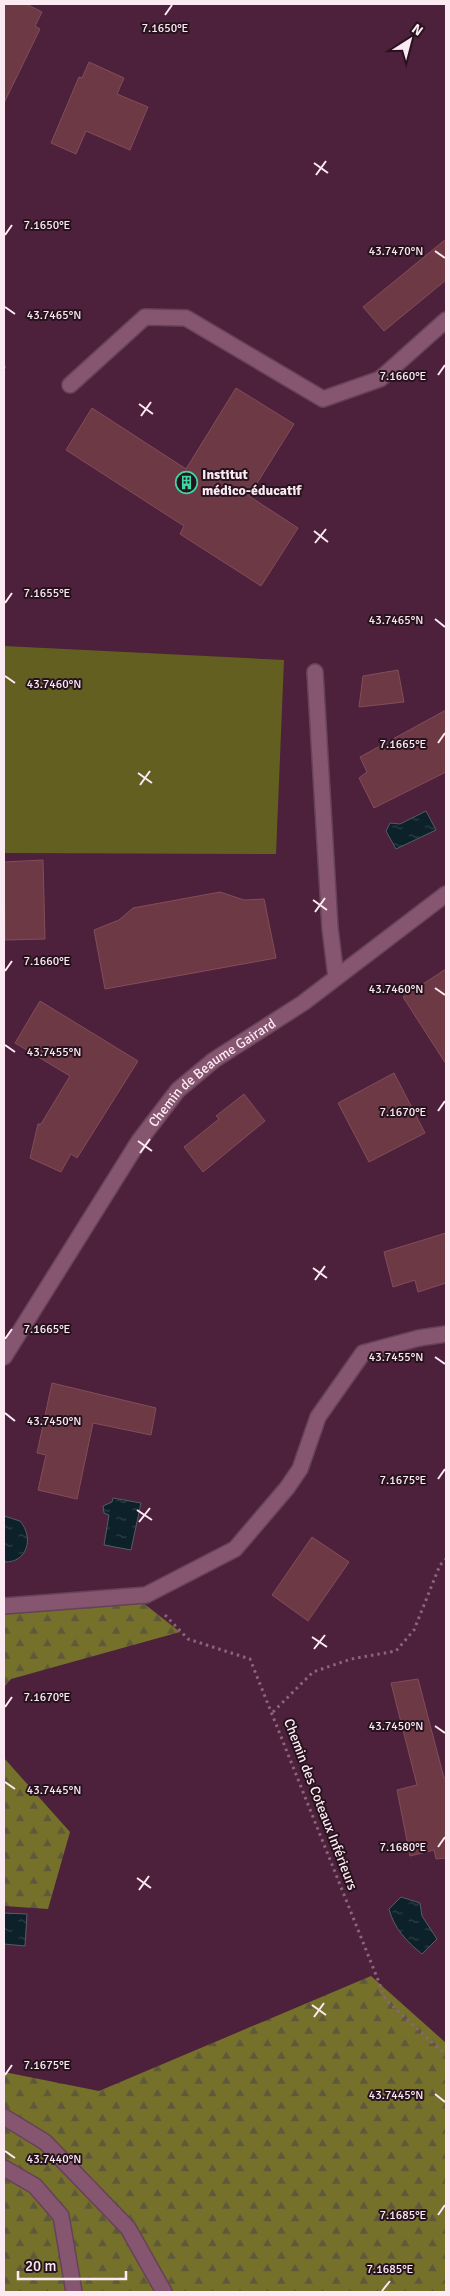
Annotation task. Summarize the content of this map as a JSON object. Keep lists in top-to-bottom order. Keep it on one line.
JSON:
{"streets":{"street":["Chemin de Beaume Gairard"],"path":["Chemin des Coteaux Inférieurs"]},"places":{"building":["Institut médico-éducatif"]},"scale_bar":"20 m","north":"top right","coordinates":["7.1650°E","43.7470°N","43.7465°N","7.1660°E","7.1655°E","43.7460°N","7.1665°E","43.7455°N","7.1670°E","43.7450°N","7.1675°E","43.7445°N","7.1680°E","43.7440°N","7.1685°E"]}
